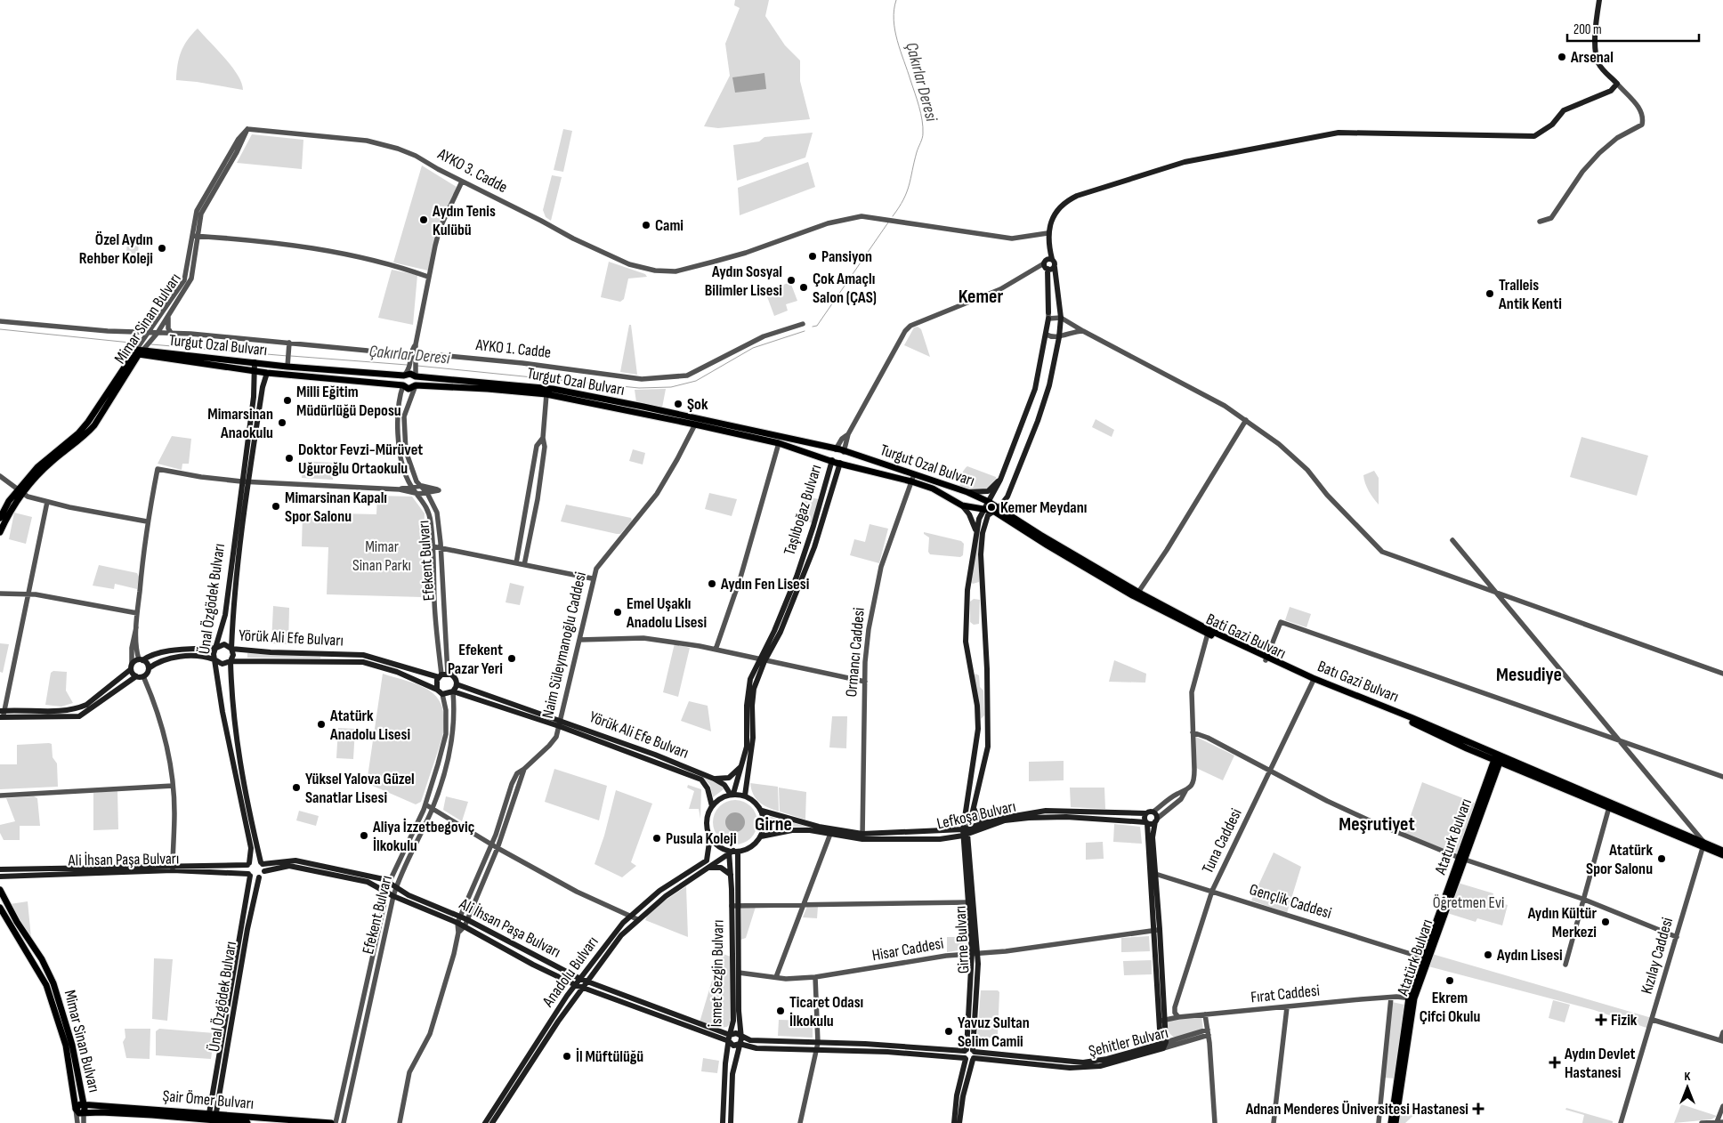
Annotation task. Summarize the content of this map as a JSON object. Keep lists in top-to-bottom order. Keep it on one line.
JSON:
{"streets":{"main road":["Mimar Sinan Bulvarı","Turgut Ozal Bulvarı","Taşlıboğaz Bulvarı","Efekent Bulvarı","Ünal Özgödek Bulvarı","Bati Gazi Bulvarı","Yörük Ali Efe Bulvarı","Batı Gazi Bulvarı","Lefkoşa Bulvarı","Ataturk Bulvarı","Ali İhsan Paşa Bulvarı","Girne Bulvarı","Atatürk Bulvarı","Anadolu Bulvarı","İsmet Sezgin Bulvarı","Şehitler Bulvarı","Şair Ömer Bulvarı"],"street":["AYKO 3. Cadde","AYKO 1. Cadde","Naim Süleymanoğlu Caddesi","Ormancı Caddesi","Tuna Caddesi","Gençlik Caddesi","Hisar Caddesi","Kızılay Caddesi","Fırat Caddesi"]},"crossings":[["AYKO 3. Cadde","Mimar Sinan Bulvarı"],["Mimar Sinan Bulvarı","Turgut Ozal Bulvarı"],["Mimar Sinan Bulvarı","AYKO 1. Cadde"],["Mimar Sinan Bulvarı","Şair Ömer Bulvarı"],["Turgut Ozal Bulvarı","Taşlıboğaz Bulvarı"],["Turgut Ozal Bulvarı","Efekent Bulvarı"],["Turgut Ozal Bulvarı","Ünal Özgödek Bulvarı"],["Turgut Ozal Bulvarı","Naim Süleymanoğlu Caddesi"],["Turgut Ozal Bulvarı","Ormancı Caddesi"],["Turgut Ozal Bulvarı","Batı Gazi Bulvarı"],["Taşlıboğaz Bulvarı","Yörük Ali Efe Bulvarı"],["Taşlıboğaz Bulvarı","Lefkoşa Bulvarı"],["Taşlıboğaz Bulvarı","Anadolu Bulvarı"],["Taşlıboğaz Bulvarı","İsmet Sezgin Bulvarı"],["Efekent Bulvarı","Yörük Ali Efe Bulvarı"],["Efekent Bulvarı","Ali İhsan Paşa Bulvarı"],["Ünal Özgödek Bulvarı","Yörük Ali Efe Bulvarı"],["Ünal Özgödek Bulvarı","Ali İhsan Paşa Bulvarı"],["Ünal Özgödek Bulvarı","Şair Ömer Bulvarı"],["Bati Gazi Bulvarı","Batı Gazi Bulvarı"],["Bati Gazi Bulvarı","Ataturk Bulvarı"],["Bati Gazi Bulvarı","Tuna Caddesi"],["Yörük Ali Efe Bulvarı","Naim Süleymanoğlu Caddesi"],["Yörük Ali Efe Bulvarı","Lefkoşa Bulvarı"],["Yörük Ali Efe Bulvarı","Anadolu Bulvarı"],["Yörük Ali Efe Bulvarı","İsmet Sezgin Bulvarı"],["Naim Süleymanoğlu Caddesi","Ali İhsan Paşa Bulvarı"],["Ormancı Caddesi","Lefkoşa Bulvarı"],["Batı Gazi Bulvarı","Ataturk Bulvarı"],["Batı Gazi Bulvarı","Kızılay Caddesi"],["Lefkoşa Bulvarı","Girne Bulvarı"],["Lefkoşa Bulvarı","Anadolu Bulvarı"],["Lefkoşa Bulvarı","İsmet Sezgin Bulvarı"],["Ataturk Bulvarı","Gençlik Caddesi"],["Ataturk Bulvarı","Atatürk Bulvarı"],["Ataturk Bulvarı","Fırat Caddesi"],["Tuna Caddesi","Gençlik Caddesi"],["Tuna Caddesi","Fırat Caddesi"],["Ali İhsan Paşa Bulvarı","Anadolu Bulvarı"],["Ali İhsan Paşa Bulvarı","İsmet Sezgin Bulvarı"],["Ali İhsan Paşa Bulvarı","Şehitler Bulvarı"],["Girne Bulvarı","Hisar Caddesi"],["Girne Bulvarı","Şehitler Bulvarı"],["Hisar Caddesi","İsmet Sezgin Bulvarı"],["Atatürk Bulvarı","Fırat Caddesi"],["Anadolu Bulvarı","İsmet Sezgin Bulvarı"],["İsmet Sezgin Bulvarı","Şehitler Bulvarı"]],"districts":["Kemer","Mesudiye","Girne","Meşrutiyet"],"water":["Çakırlar Deresi"],"parks":["Mimar Sinan Parkı","Öğretmen Evi"],"places":{"other":["Arsenal","Aydın Tenis Kulübü","Cami","Özel Aydın Rehber Koleji","Pansiyon","Aydın Sosyal Bilimler Lisesi","Çok Amaçlı Salon (ÇAS)","Tralleis Antik Kenti","Milli Eğitim Müdürlüğü Deposu","Şok","Mimarsinan Anaokulu","Doktor Fevzi-Mürüvet Uğuroğlu Ortaokulu","Mimarsinan Kapalı Spor Salonu","Kemer Meydanı","Aydın Fen Lisesi","Emel Uşaklı Anadolu Lisesi","Efekent Pazar Yeri","Atatürk Anadolu Lisesi","Yüksel Yalova Güzel Sanatlar Lisesi","Aliya İzzetbegoviç İlkokulu","Pusula Koleji","Atatürk Spor Salonu","Aydın Kültür Merkezi","Aydın Lisesi","Ekrem Çifci Okulu","Ticaret Odası İlkokulu","Yavuz Sultan Selim Camii","İl Müftülüğü"],"health":["Fizik","Aydın Devlet Hastanesi","Adnan Menderes Üniversitesi Hastanesi"]},"scale_bar":"200 m","north":"top"}
